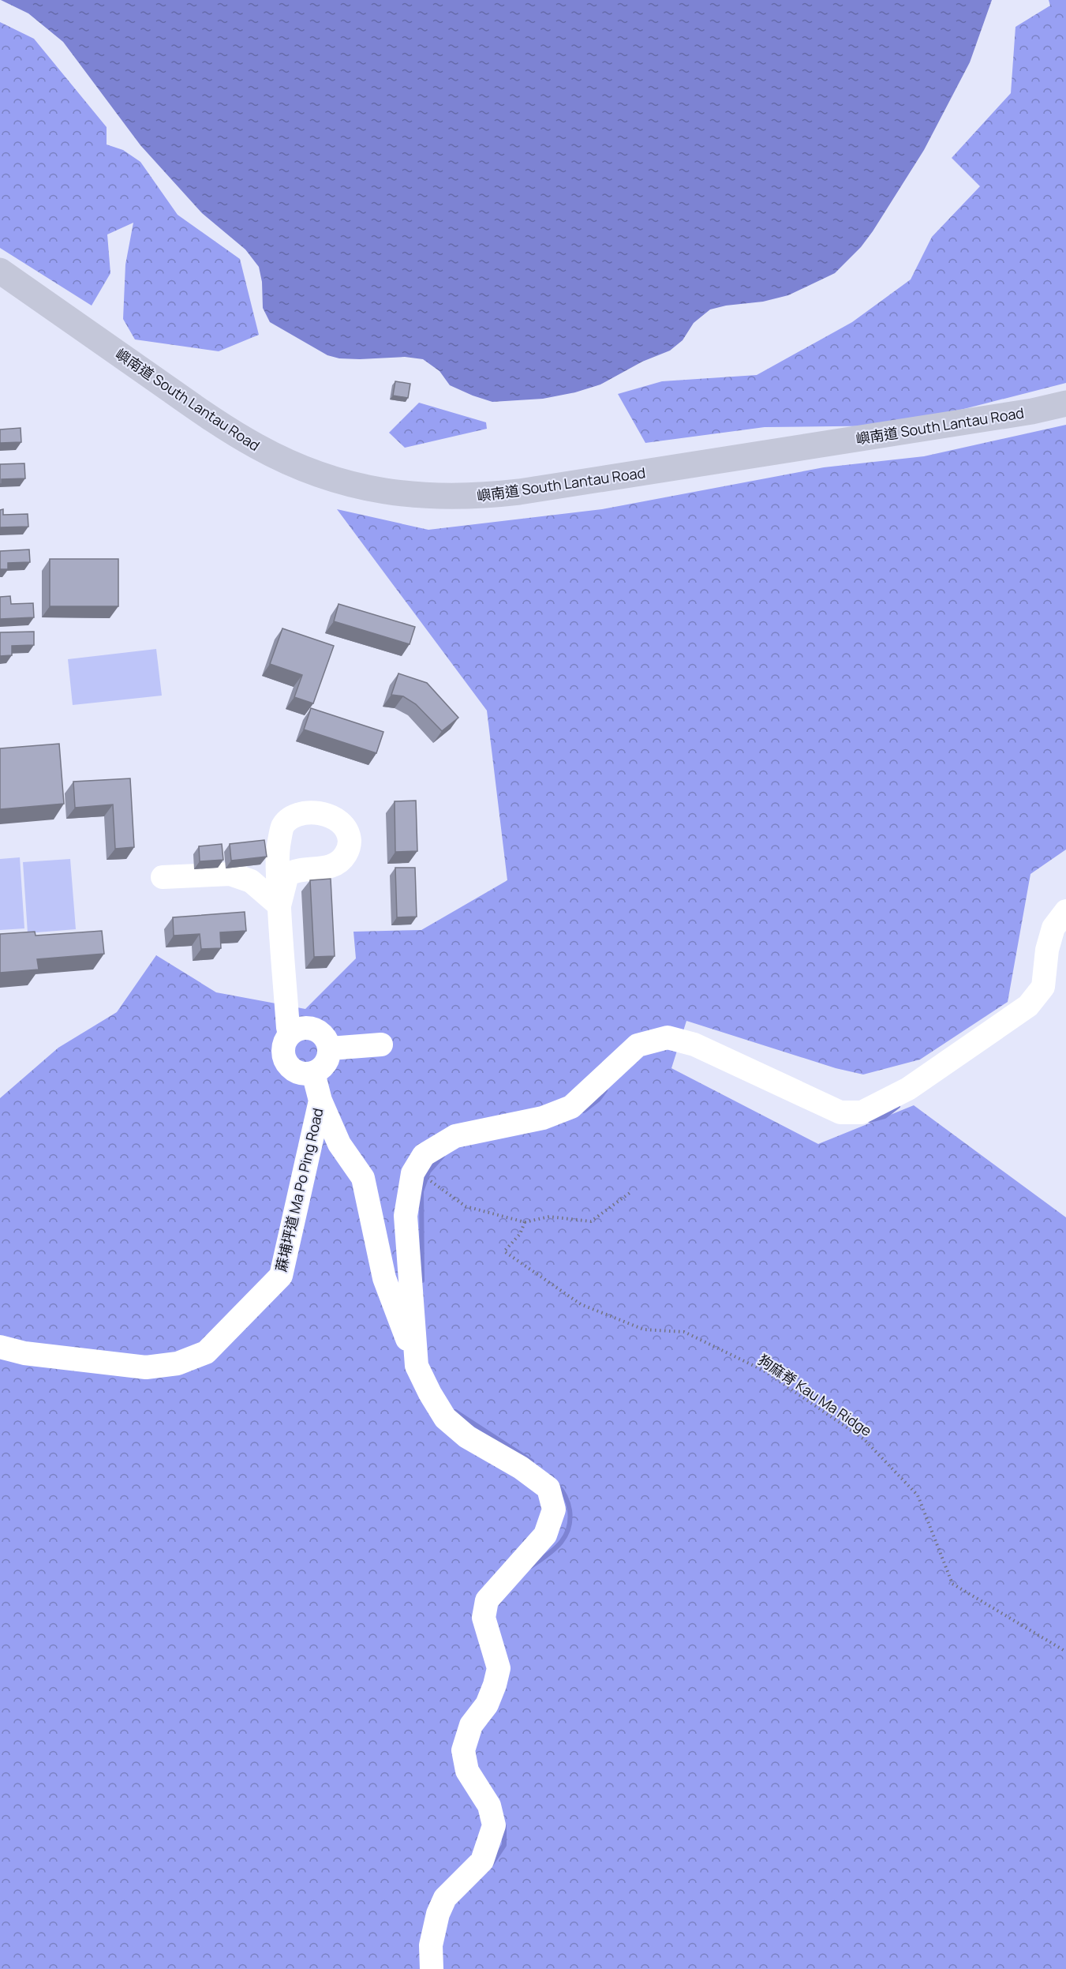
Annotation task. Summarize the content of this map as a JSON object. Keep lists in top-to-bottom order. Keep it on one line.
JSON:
{"streets":{"main road":["嶼南道 South Lantau Road"],"street":["蔴埔坪道 Ma Po Ping Road"],"path":["狗麻脊 Kau Ma Ridge"]}}
